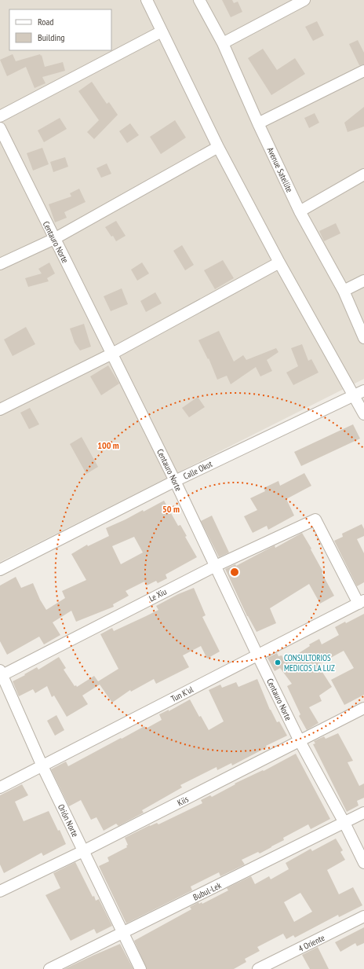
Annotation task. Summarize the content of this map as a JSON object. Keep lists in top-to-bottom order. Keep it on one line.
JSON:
{"streets":{"street":["Avenue Satellite","Centauro Norte","Calle Okot","Le Xiu","Tun K'ul","Kiis","Orión Norte","Bubul-Lek","4 Oriente"]},"crossings":[["Centauro Norte","Calle Okot"],["Centauro Norte","Le Xiu"],["Centauro Norte","Tun K'ul"],["Centauro Norte","Kiis"],["Centauro Norte","Bubul-Lek"],["Le Xiu","Tun K'ul"],["Le Xiu","Orión Norte"],["Tun K'ul","Orión Norte"],["Kiis","Orión Norte"],["Orión Norte","Bubul-Lek"]],"places":["CONSULTORIOS MEDICOS LA LUZ"],"legend":["Road","Building"],"rings":["100 m","50 m"]}
